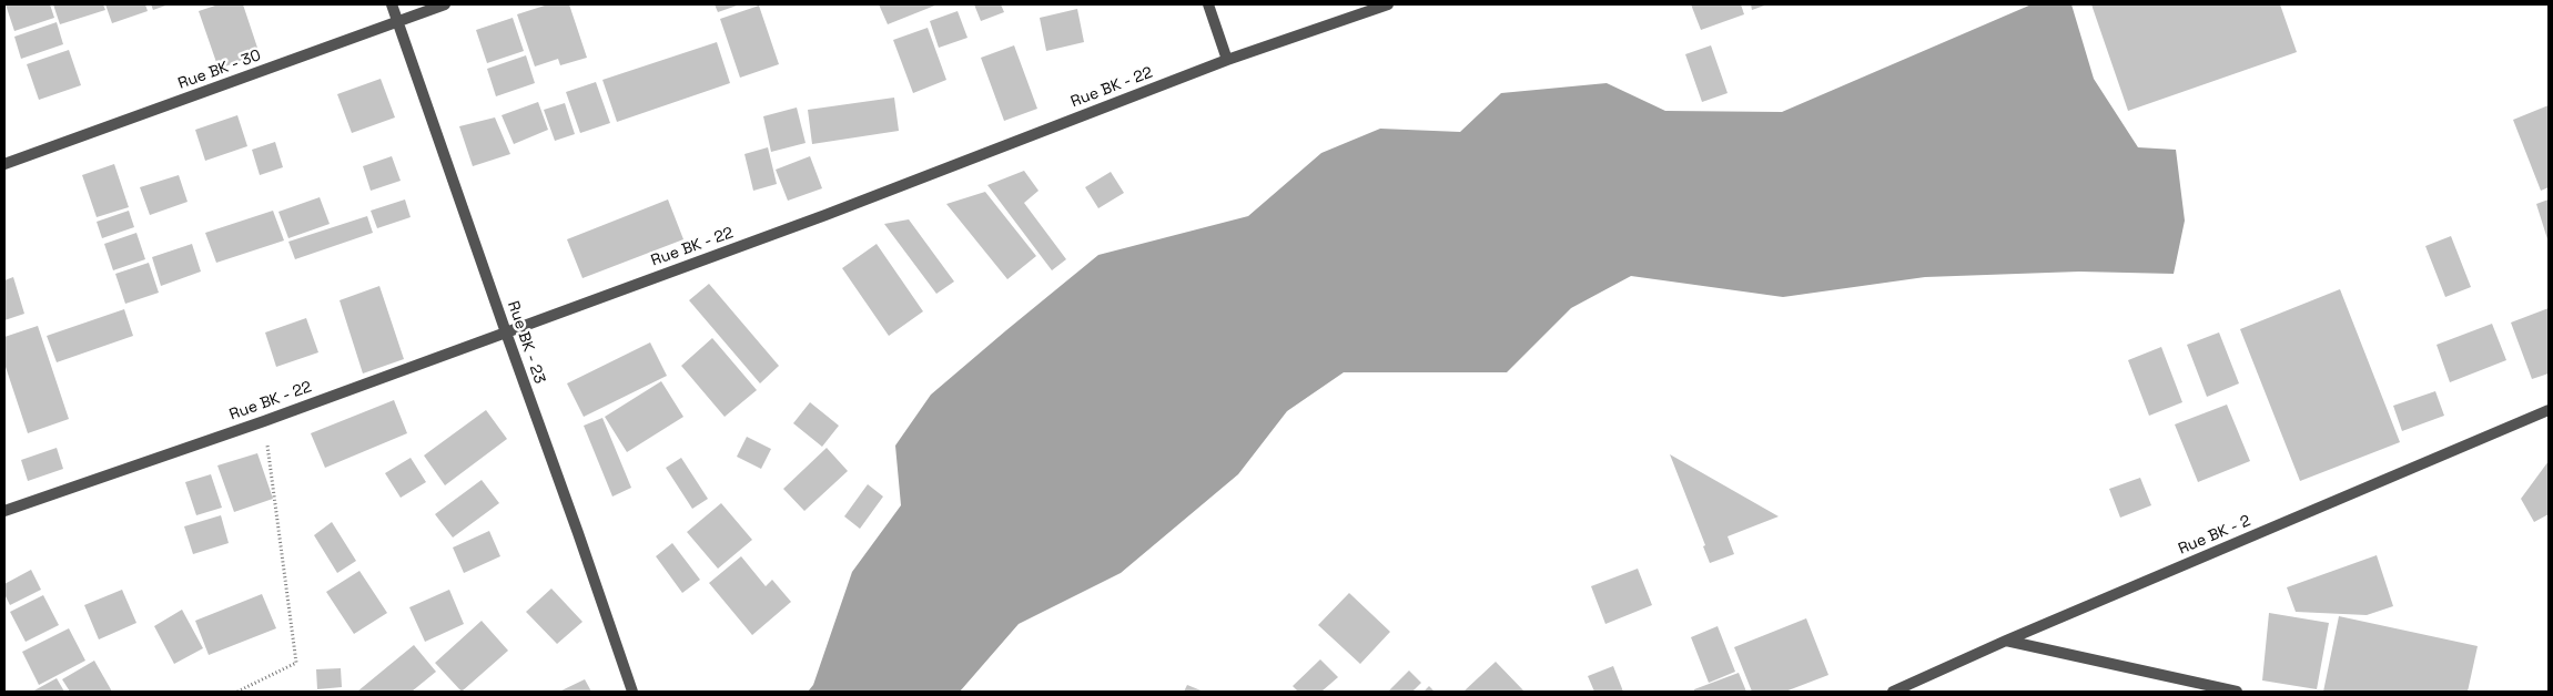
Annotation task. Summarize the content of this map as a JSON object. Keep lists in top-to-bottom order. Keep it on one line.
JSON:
{"streets":{"street":["Rue BK - 30","Rue BK - 22","Rue BK - 23","Rue BK - 2"]},"crossings":[["Rue BK - 30","Rue BK - 23"],["Rue BK - 22","Rue BK - 23"]]}
